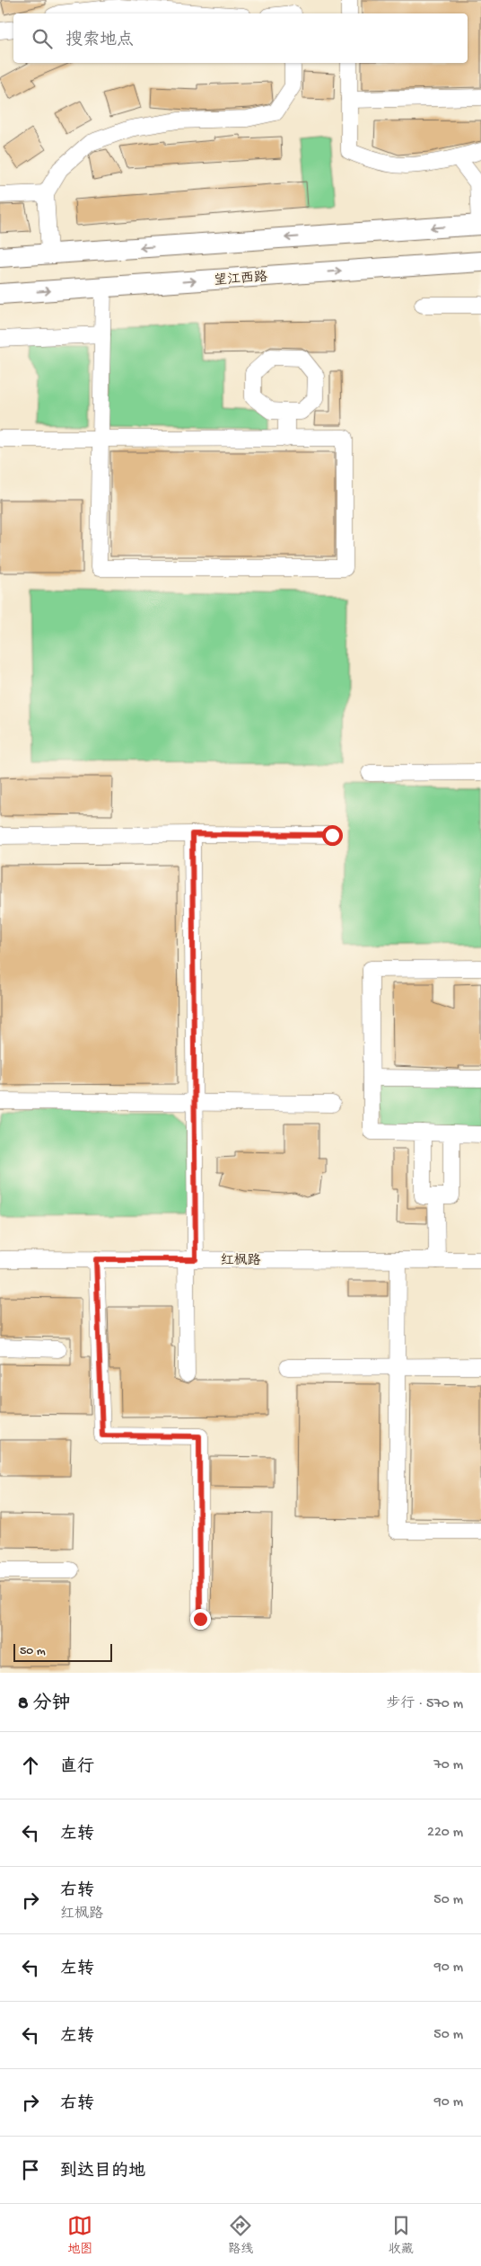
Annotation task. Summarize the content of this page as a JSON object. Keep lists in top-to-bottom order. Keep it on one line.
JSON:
{"streets":{"main road":["望江西路"],"street":["红枫路"]},"scale_bar":"50 m","page":{"search":"搜索地点","scale":"50 m","heading":["8 分钟","步行 · 570 m"],"list":[["直行","70 m"],["左转","220 m"],["右转","红枫路","50 m"],["左转","90 m"],["左转","50 m"],["右转","90 m"],"到达目的地"],"nav":["地图","路线","收藏"]}}
